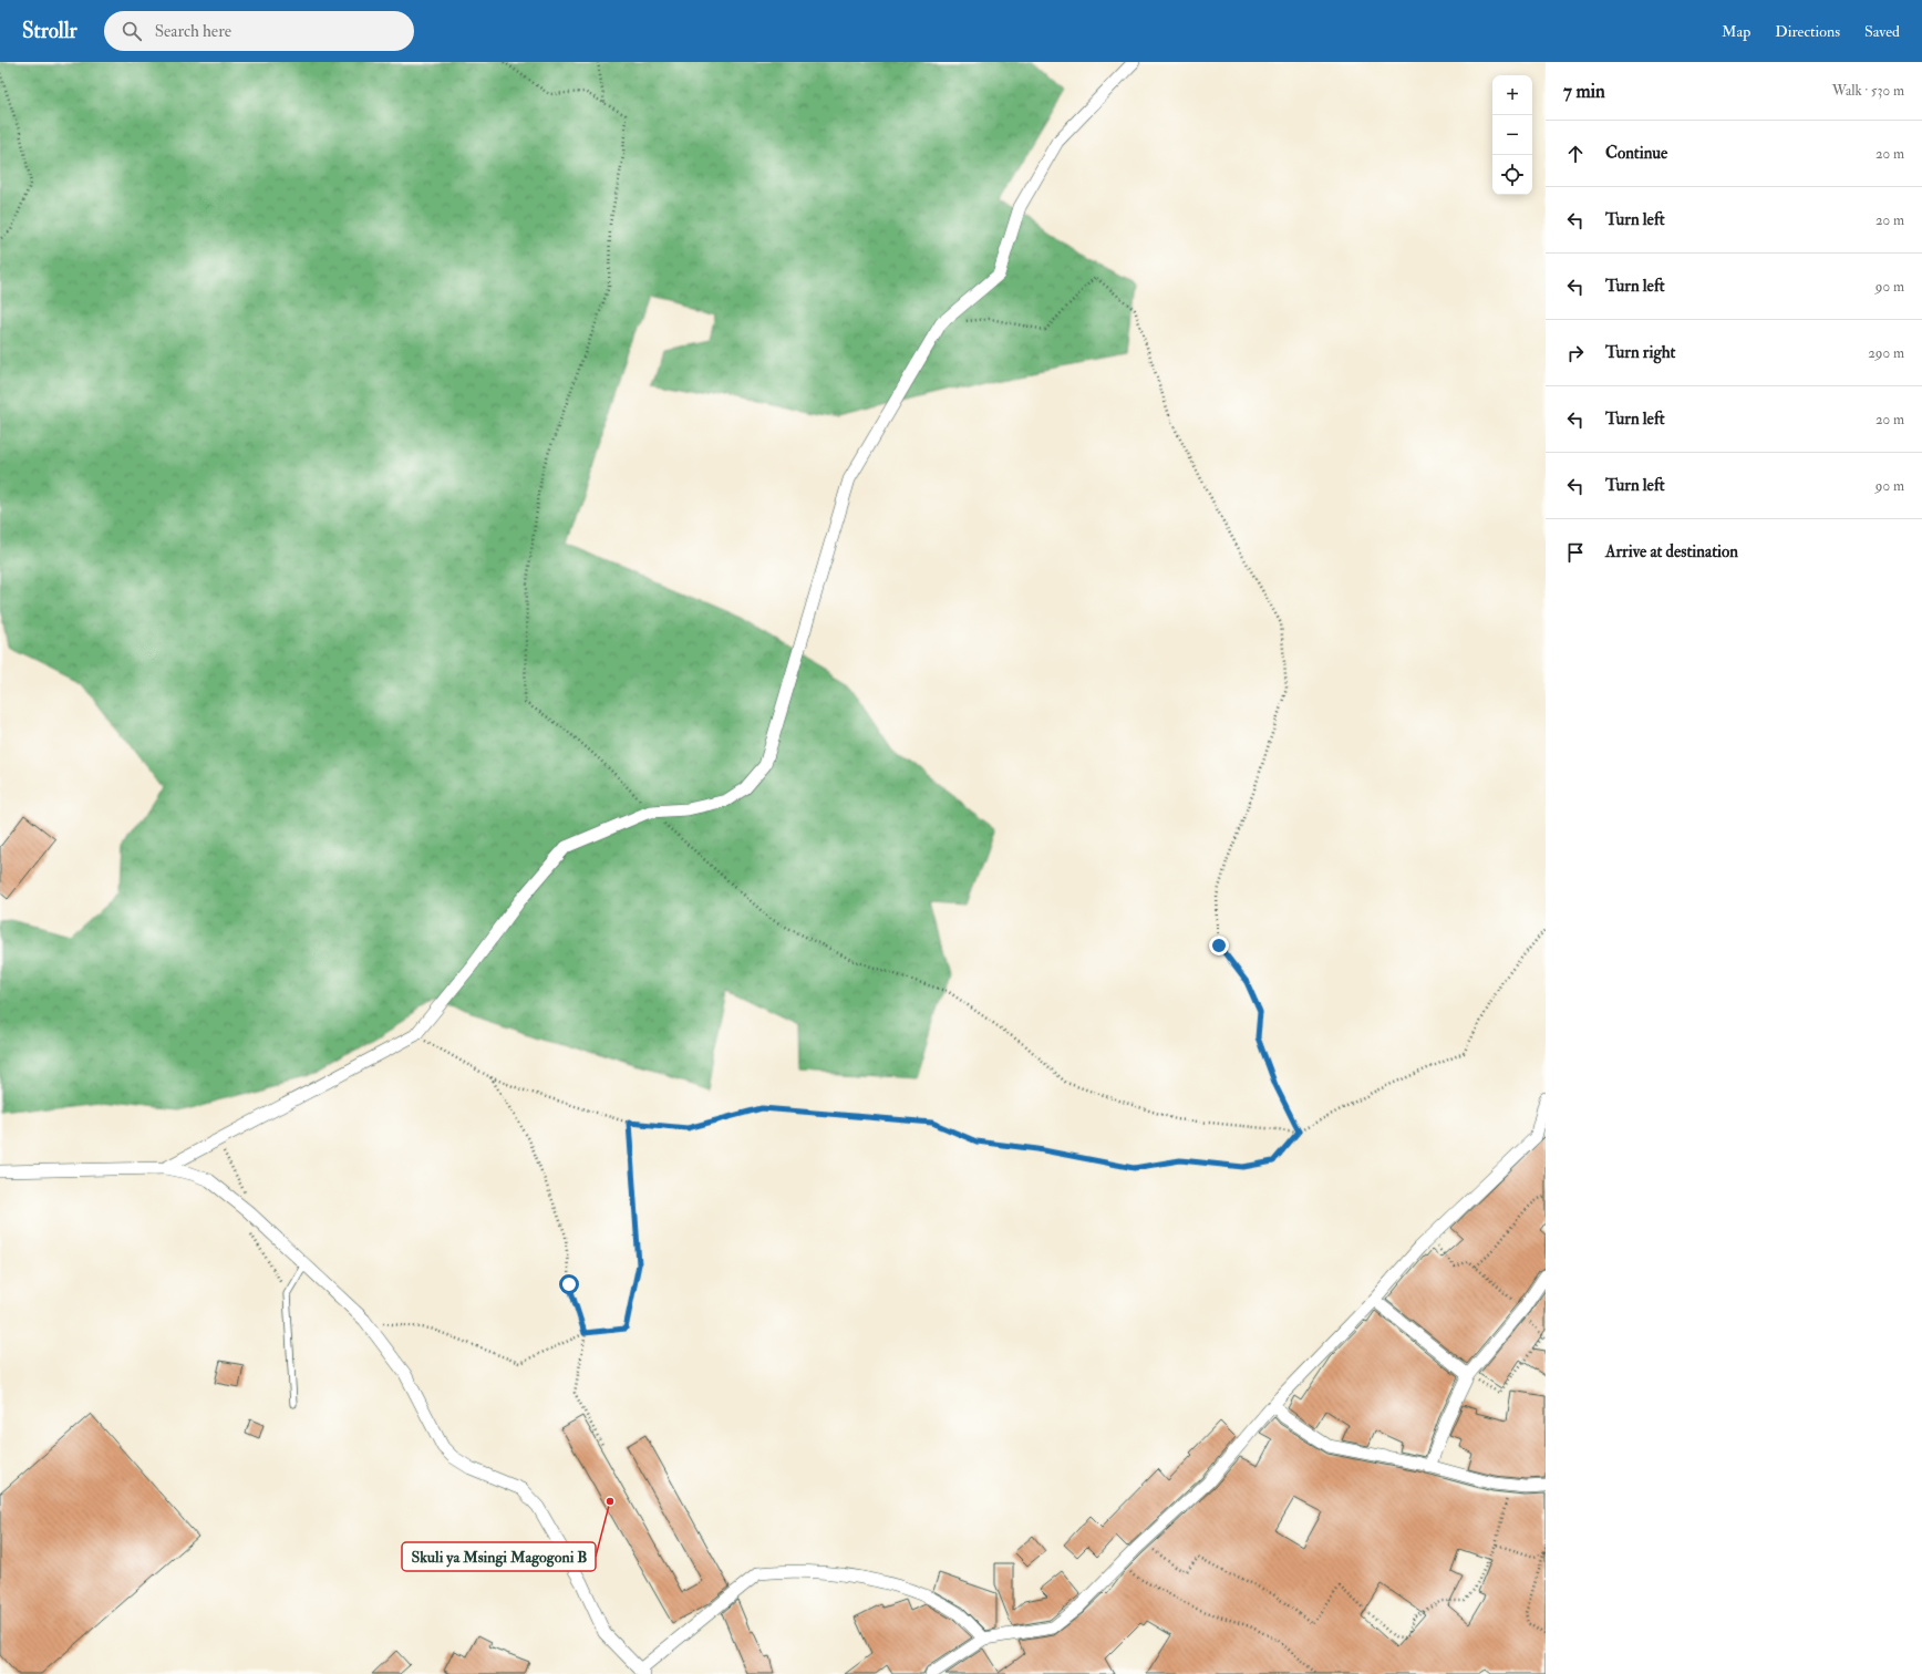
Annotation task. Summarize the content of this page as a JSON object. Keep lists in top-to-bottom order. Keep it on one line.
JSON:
{"places":["Skuli ya Msingi Magogoni B"],"page":{"header":"Strollr","search":"Search here","nav":["Map","Directions","Saved"],"heading":["7 min","Walk · 530 m"],"map_buttons":["+","−"],"list":[["Continue","20 m"],["Turn left","20 m"],["Turn left","90 m"],["Turn right","290 m"],["Turn left","20 m"],["Turn left","90 m"],"Arrive at destination"]}}
